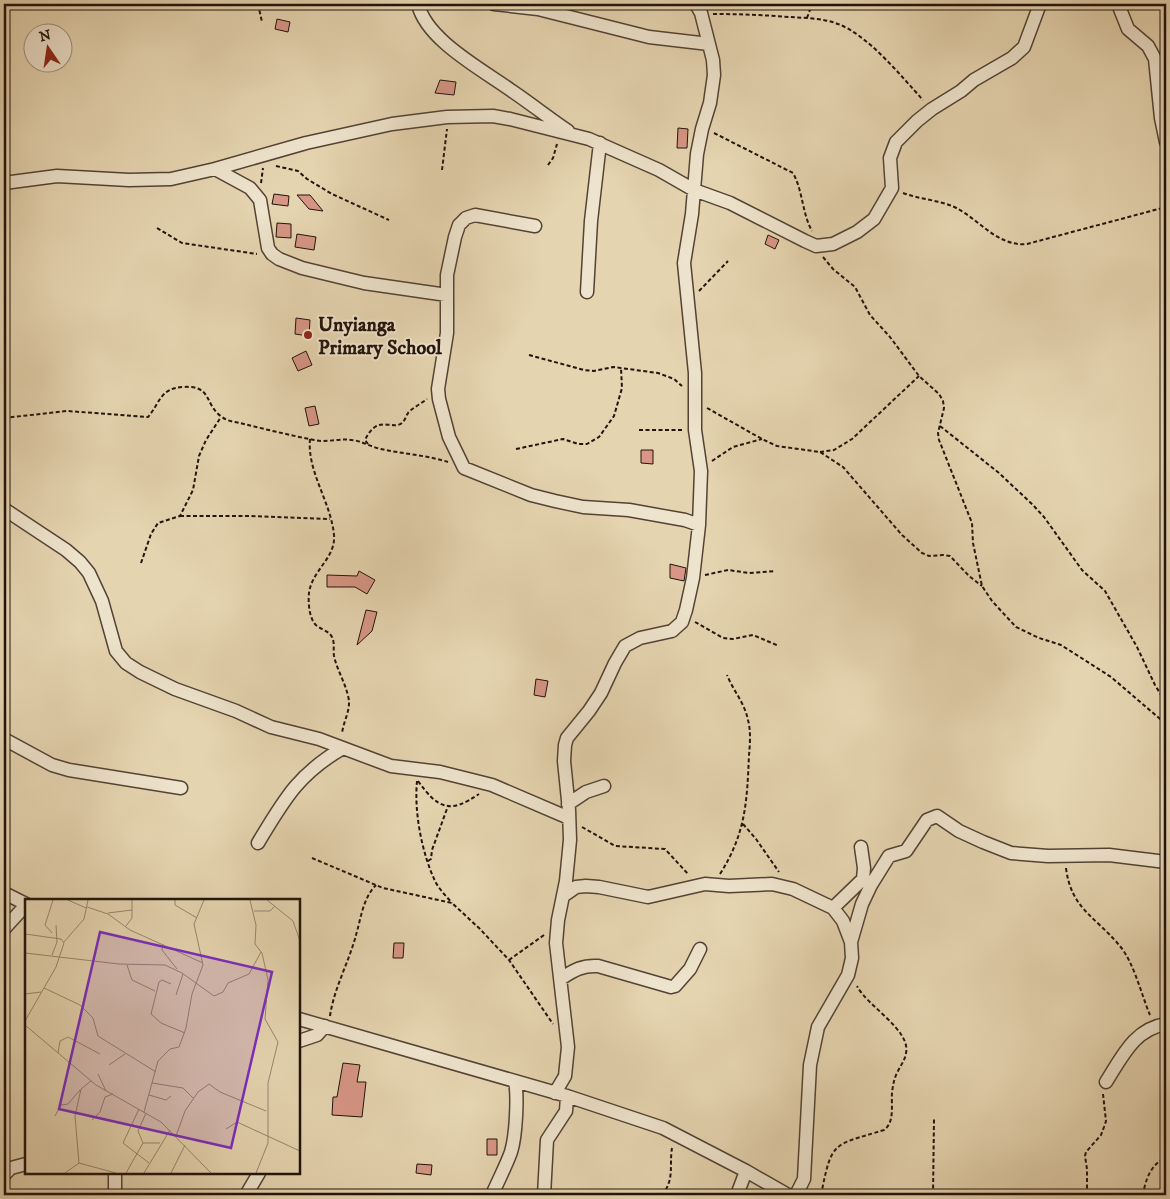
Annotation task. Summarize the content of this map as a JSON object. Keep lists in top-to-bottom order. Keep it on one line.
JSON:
{"places":["Unyianga Primary School"],"north":"top"}
